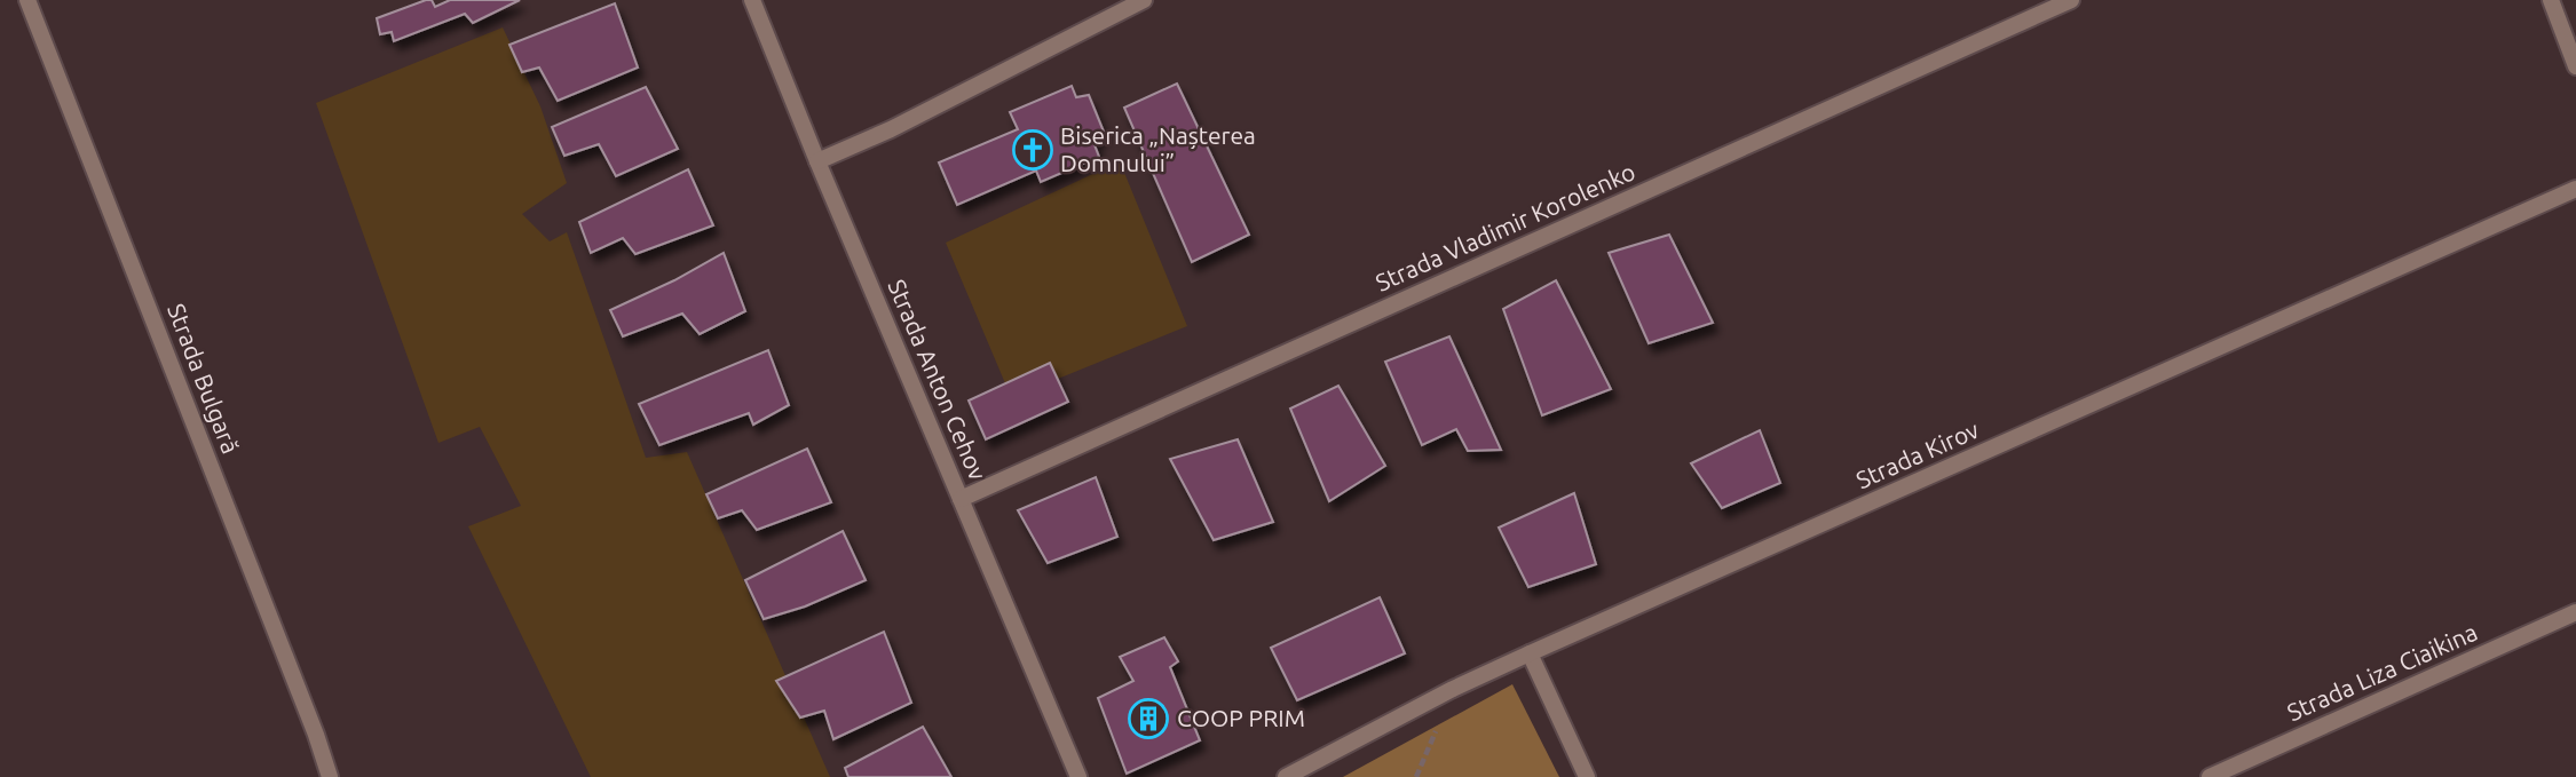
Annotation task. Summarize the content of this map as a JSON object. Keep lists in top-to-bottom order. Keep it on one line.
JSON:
{"streets":{"street":["Strada Vladimir Korolenko","Strada Bulgară","Strada Anton Cehov","Strada Kirov","Strada Liza Ciaikina"]},"crossings":[["Strada Vladimir Korolenko","Strada Anton Cehov"]],"places":{"church":["Biserica „Nașterea Domnului”"],"building":["COOP PRIM"]}}
